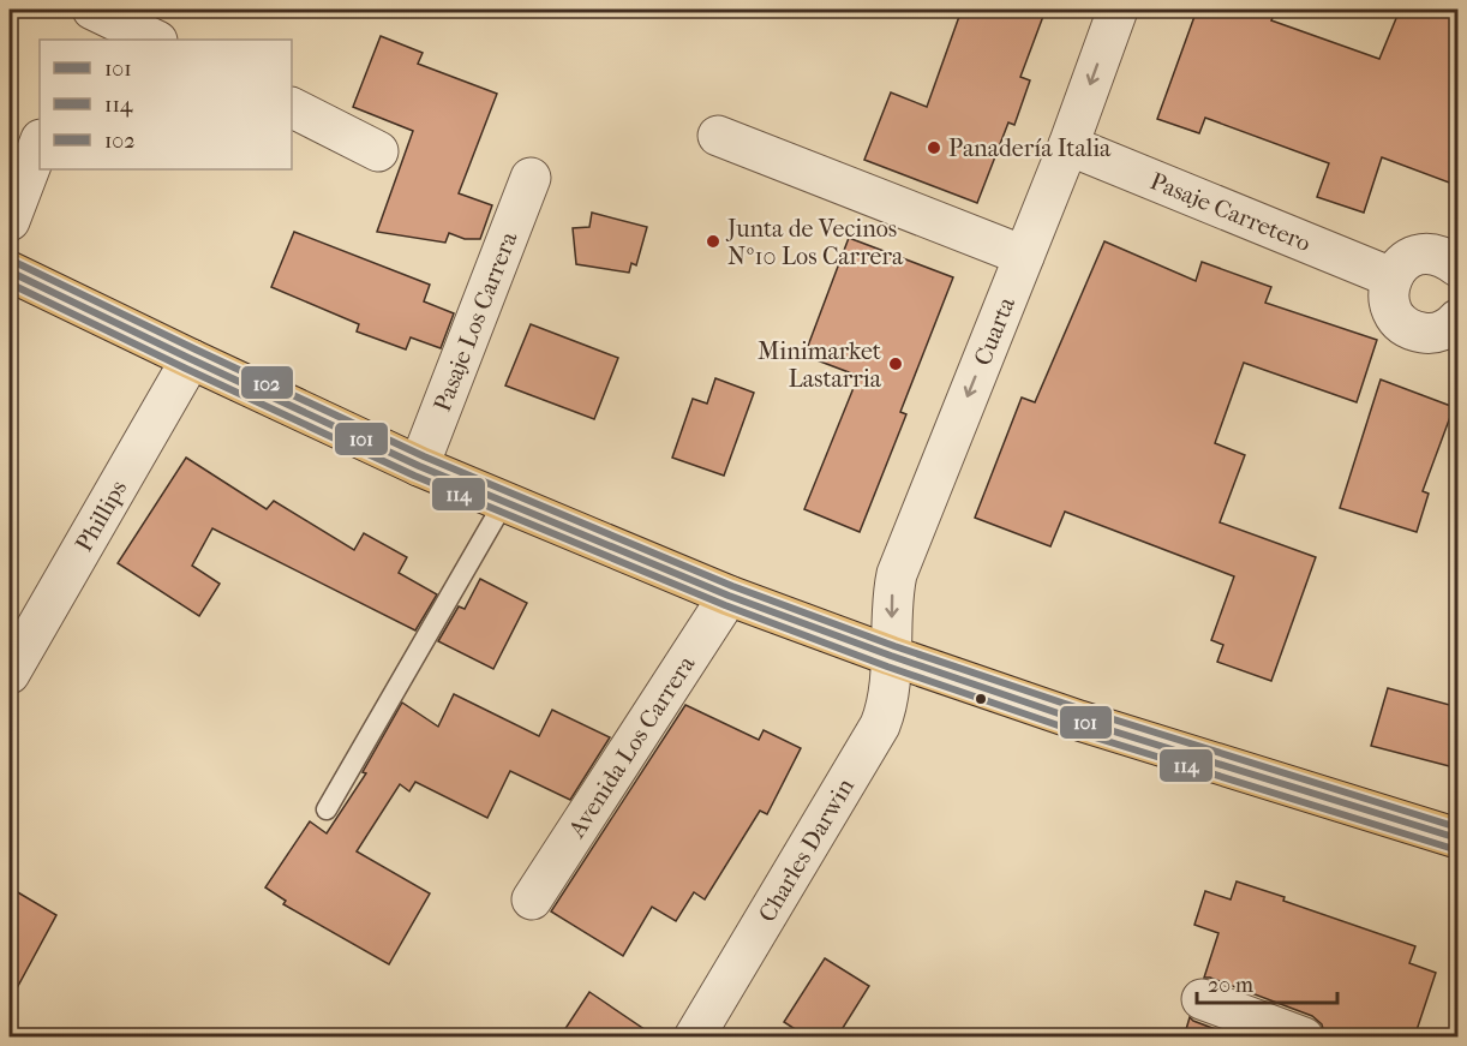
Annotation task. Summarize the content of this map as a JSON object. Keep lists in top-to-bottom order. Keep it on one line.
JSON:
{"streets":{"street":["Pasaje Carretero","Pasaje Los Carrera","Cuarta","Phillips","Avenida Los Carrera","Charles Darwin"]},"crossings":[["Pasaje Carretero","Cuarta"],["Cuarta","Charles Darwin"]],"one_way":["Cuarta"],"places":["Panadería Italia","Junta de Vecinos Nº10 Los Carrera","Minimarket Lastarria"],"lines":["transit line 102","transit line 101","transit line 114"],"legend":["101","114","102"],"scale_bar":"20 m"}
